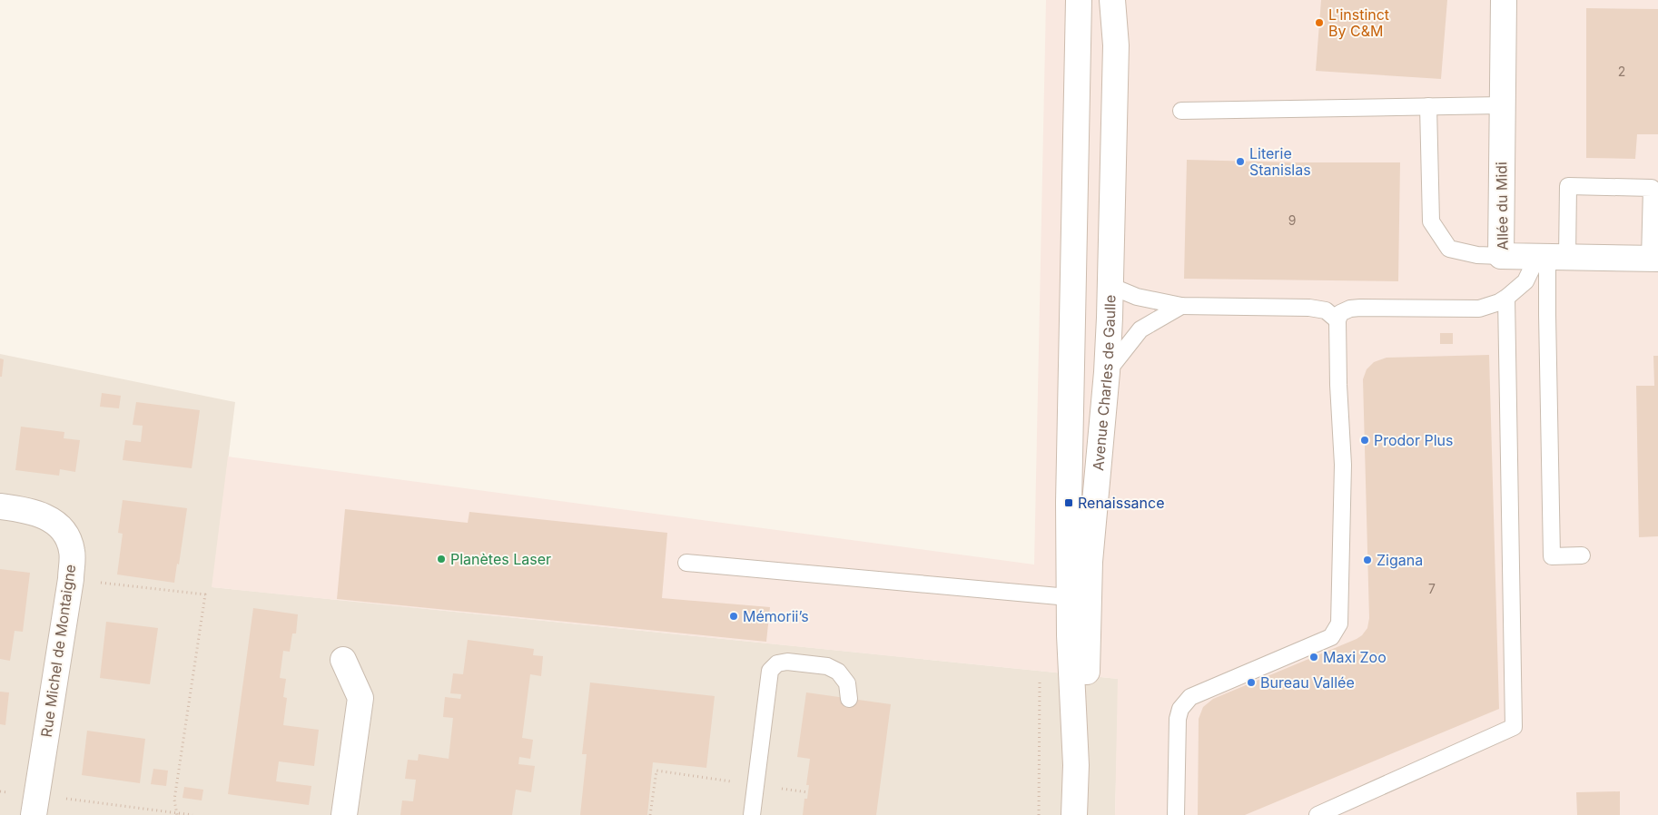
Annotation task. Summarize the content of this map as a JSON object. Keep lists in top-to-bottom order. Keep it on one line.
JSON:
{"streets":{"main road":["Allée du Midi","Avenue Charles de Gaulle","Rue Michel de Montaigne"]},"places":{"other":["L'instinct By C&M","Literie Stanislas","Prodor Plus","Planètes Laser","Zigana","Mémorii’s","Maxi Zoo","Bureau Vallée"],"transit":["Renaissance"]},"house_numbers":["2","9","7"]}
